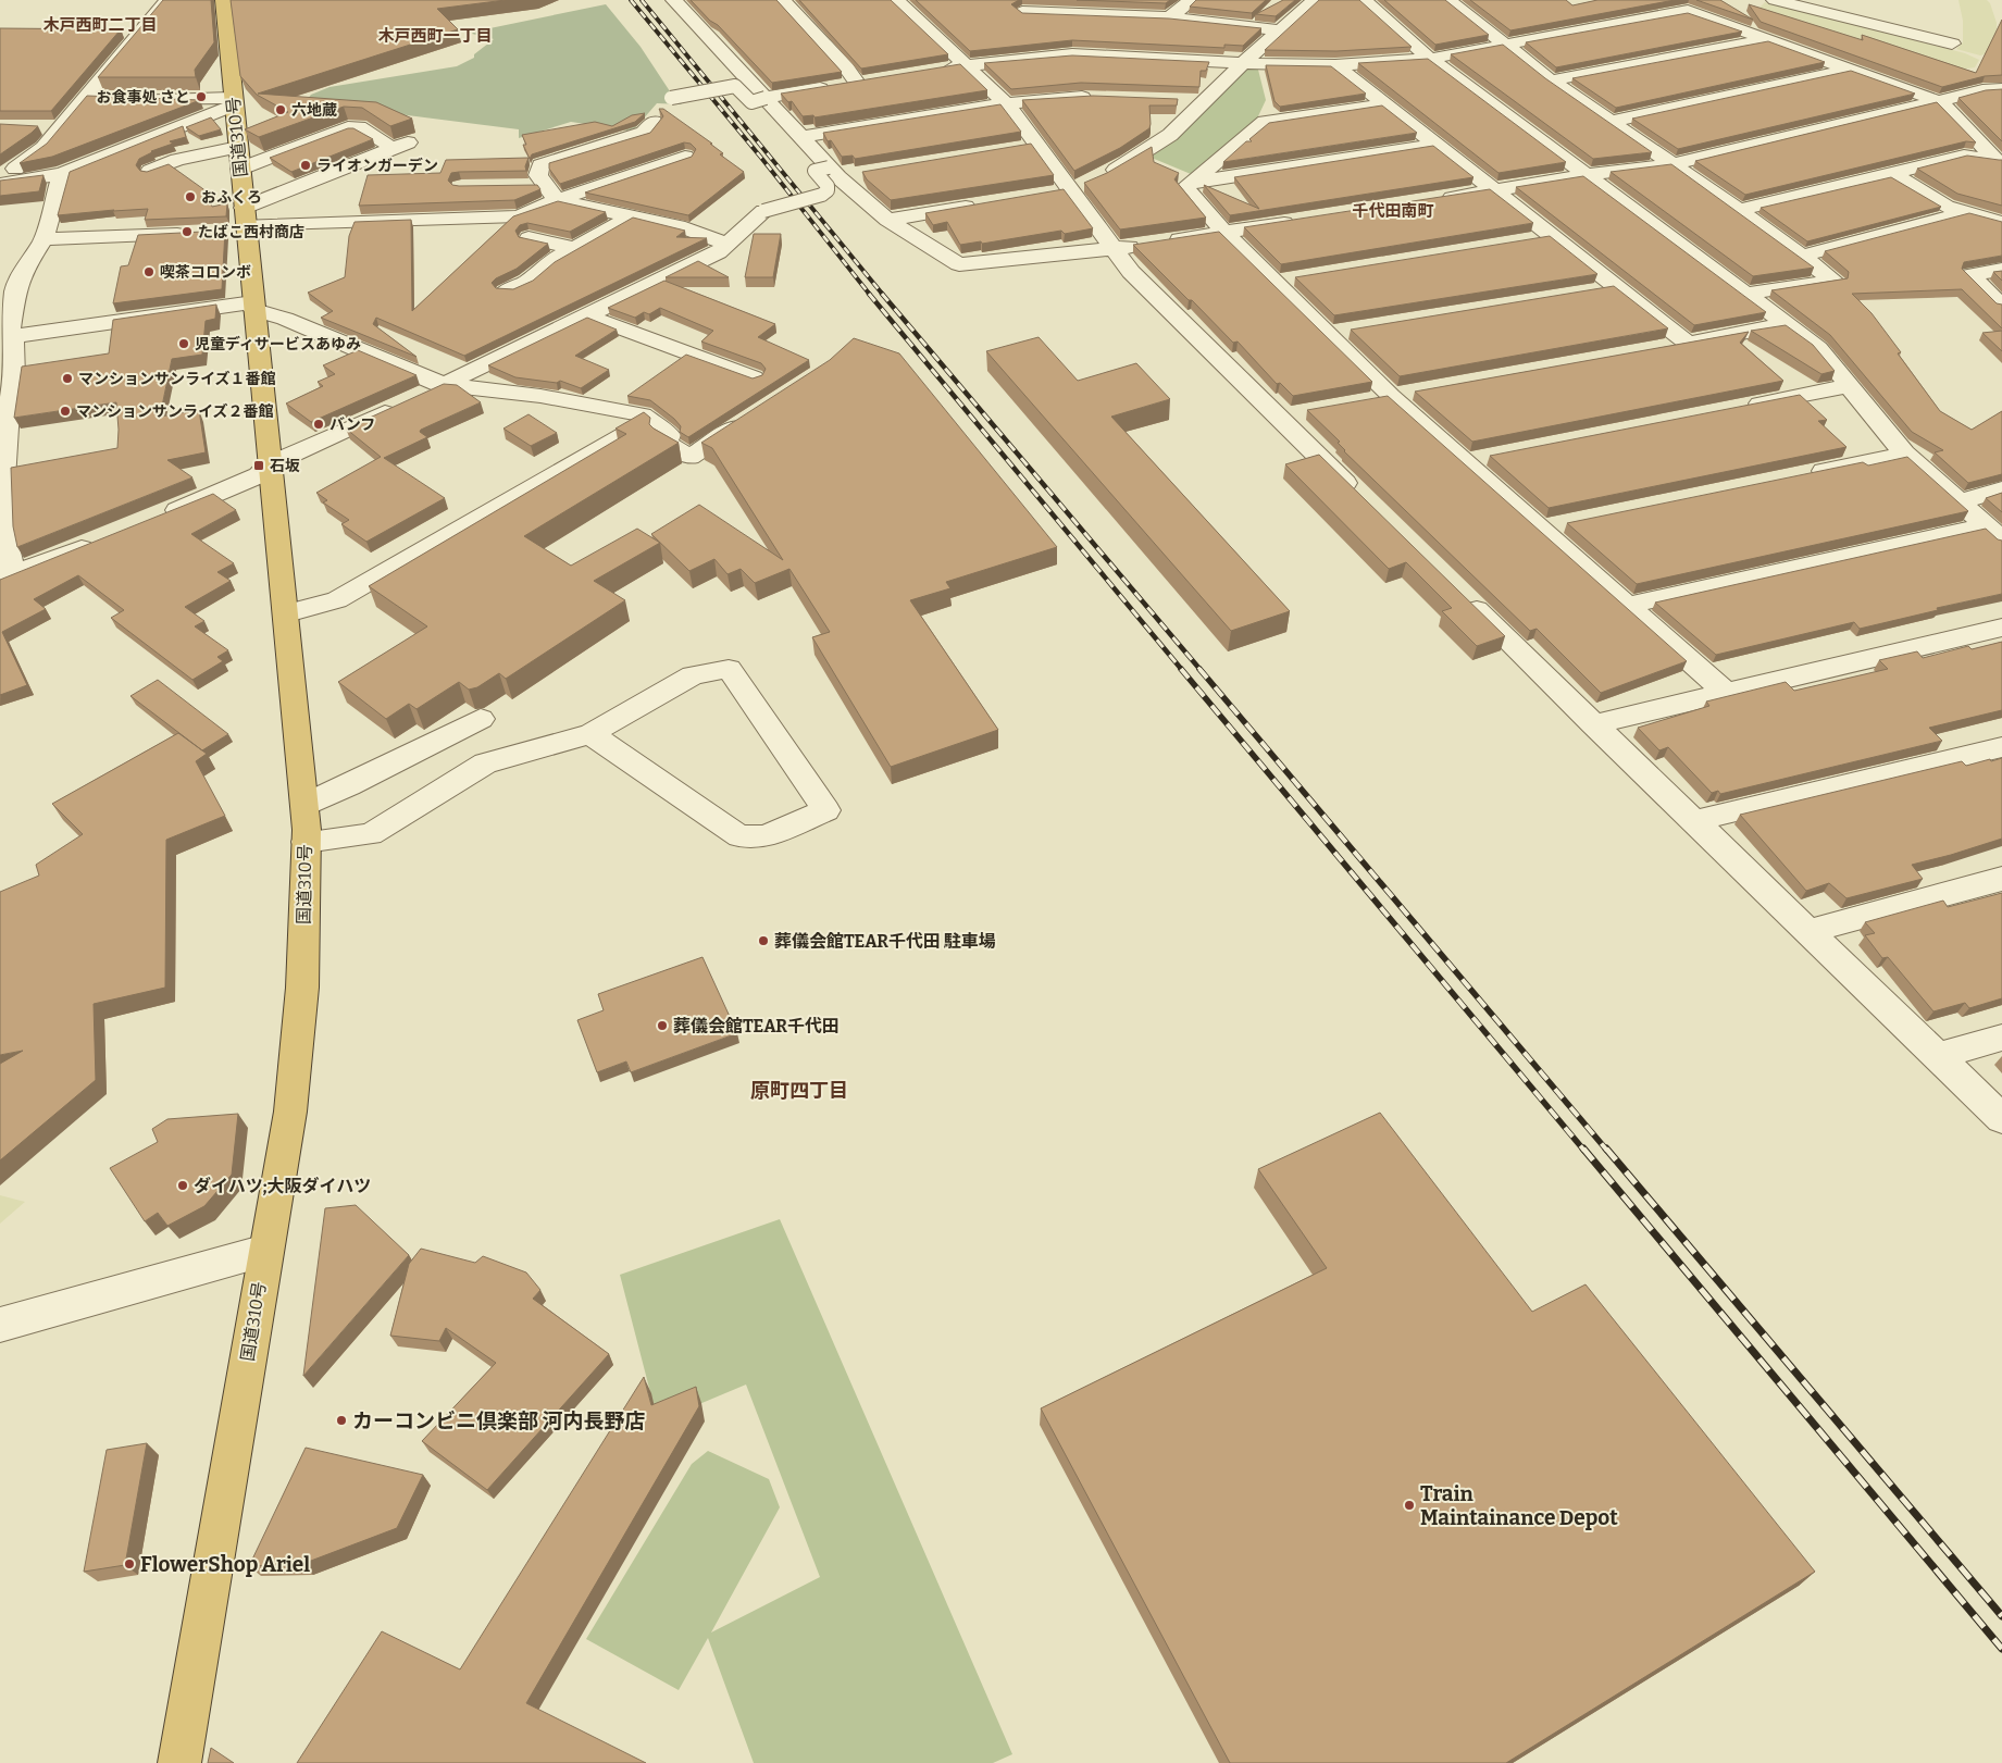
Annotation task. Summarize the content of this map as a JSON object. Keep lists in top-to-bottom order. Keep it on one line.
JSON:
{"streets":{"highway":["国道310号"]},"districts":["木戸西町二丁目","木戸西町一丁目","千代田南町","原町四丁目"],"places":{"other":["お食事処 さと","六地蔵","ライオンガーデン","おふくろ","たばこ西村商店","喫茶コロンボ","児童ディサービスあゆみ","マンションサンライズ１番館","マンションサンライズ２番館","バンフ","葬儀会館TEAR千代田 駐車場","葬儀会館TEAR千代田","ダイハツ;大阪ダイハツ","カーコンビニ倶楽部 河内長野店","Train Maintainance Depot","FlowerShop Ariel"],"transit":["石坂"]}}
